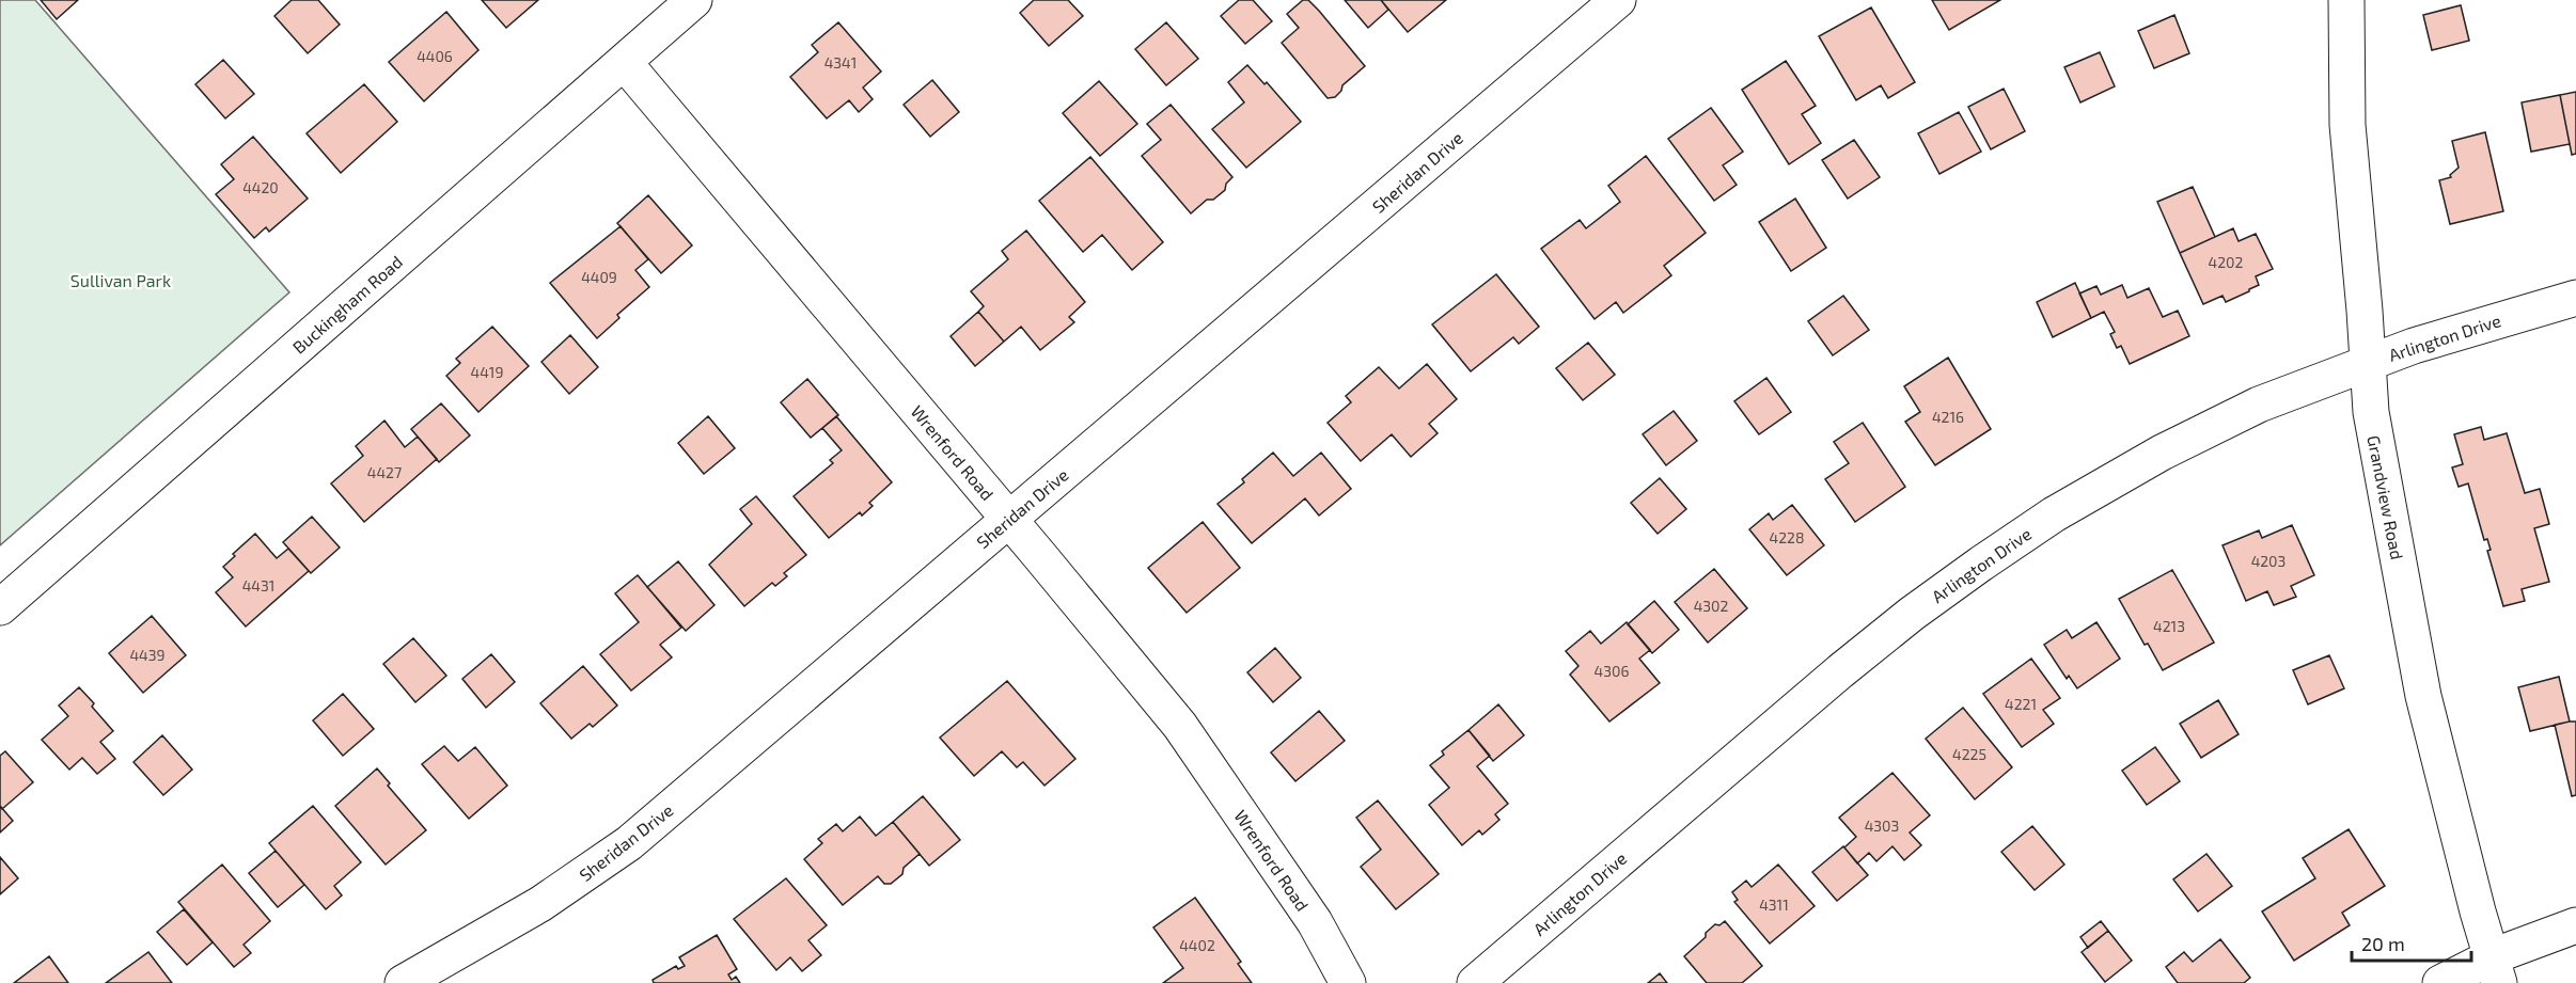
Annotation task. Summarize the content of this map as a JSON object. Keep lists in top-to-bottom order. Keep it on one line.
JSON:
{"streets":{"street":["Sheridan Drive","Buckingham Road","Arlington Drive","Wrenford Road","Grandview Road"]},"crossings":[["Sheridan Drive","Wrenford Road"],["Buckingham Road","Wrenford Road"],["Arlington Drive","Grandview Road"]],"parks":["Sullivan Park"],"house_numbers":["4406","4341","4420","4202","4409","4419","4216","4427","4228","4203","4431","4302","4213","4439","4306","4221","4225","4303","4311","4402"],"scale_bar":"20 m"}
